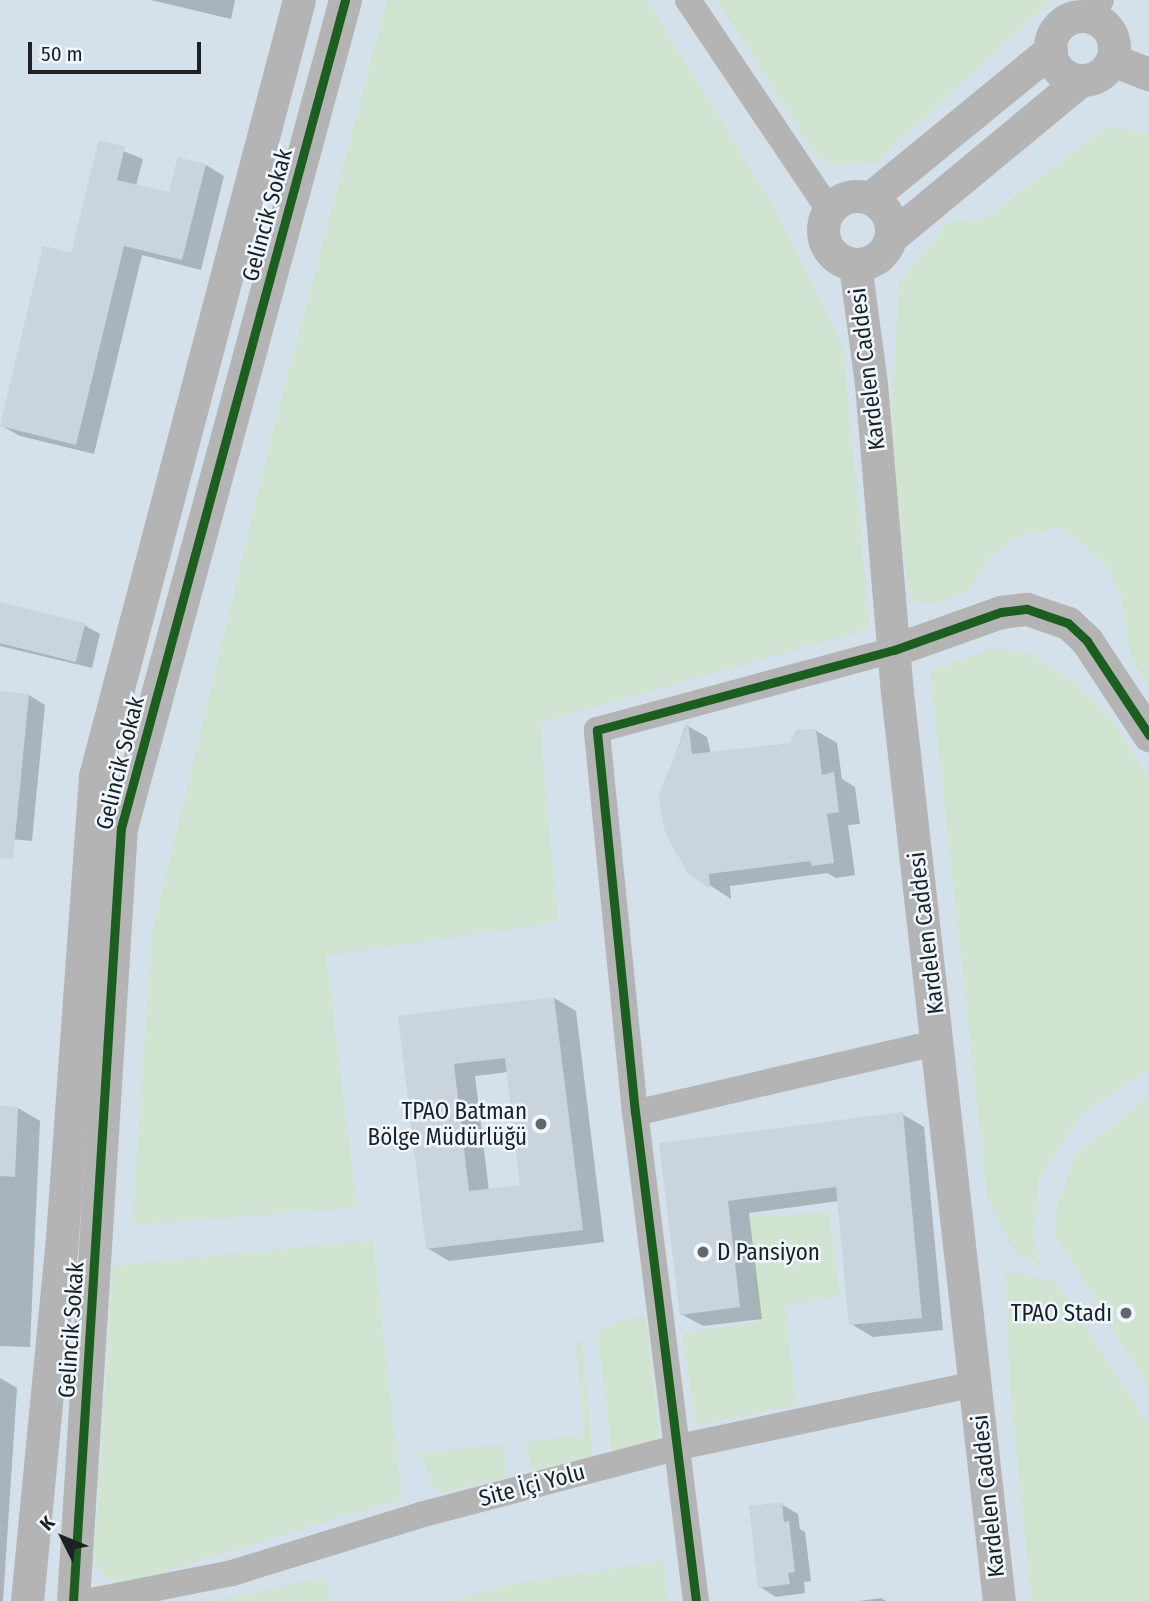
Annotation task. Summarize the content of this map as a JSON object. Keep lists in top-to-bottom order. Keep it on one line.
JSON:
{"streets":{"street":["Gelincik Sokak","Kardelen Caddesi","Site İçi Yolu"]},"crossings":[["Kardelen Caddesi","Site İçi Yolu"]],"places":["TPAO Batman Bölge Müdürlüğü","D Pansiyon","TPAO Stadı"],"scale_bar":"50 m","north":"top left"}
